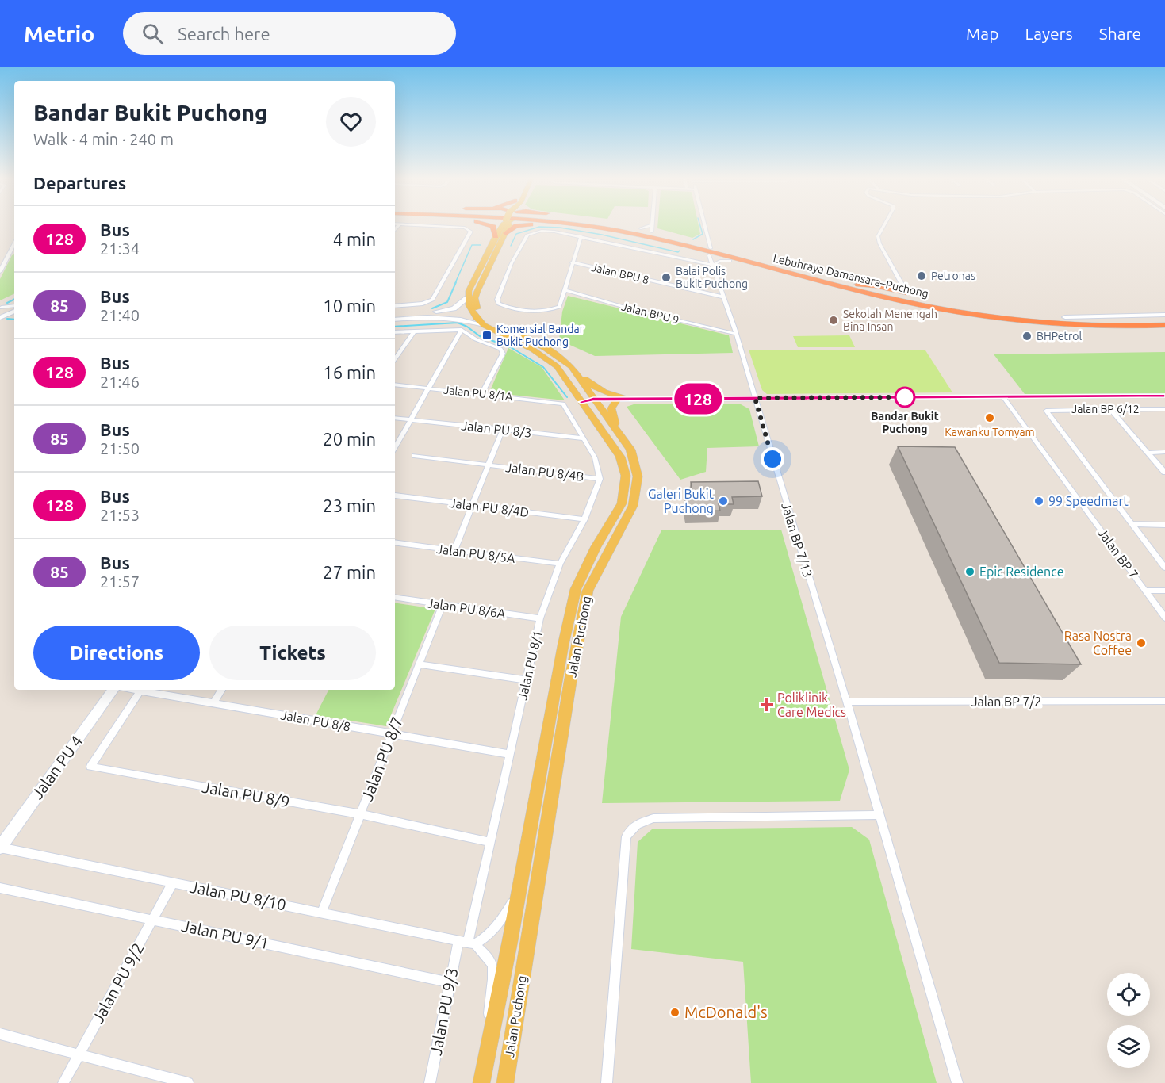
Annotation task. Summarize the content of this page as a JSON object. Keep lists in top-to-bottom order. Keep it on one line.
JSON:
{"streets":{"highway":["Lebuhraya Damansara–Puchong"],"main road":["Jalan Puchong"],"street":["Jalan BPU 8","Jalan BPU 9","Jalan PU 8/1A","Jalan BP 6/12","Jalan PU 8/3","Jalan PU 8/4B","Jalan PU 8/4D","Jalan BP 7/13","Jalan PU 8/5A","Jalan BP 7","Jalan PU 8/6A","Jalan PU 8/1","Jalan BP 7/2","Jalan PU 8/8","Jalan PU 8/7","Jalan PU 4","Jalan PU 8/9","Jalan PU 8/10","Jalan PU 9/1","Jalan PU 9/2","Jalan PU 9/3"]},"crossings":[["Jalan BPU 8","Jalan BP 7/13"],["Lebuhraya Damansara–Puchong","Jalan BP 7/13"],["Jalan BPU 9","Jalan BP 7/13"],["Jalan PU 8/1A","Jalan PU 8/3"],["Jalan PU 8/4B","Jalan PU 8/1"],["Jalan PU 8/4D","Jalan PU 8/1"],["Jalan BP 7/13","Jalan BP 7/2"],["Jalan PU 8/5A","Jalan PU 8/1"],["Jalan PU 8/6A","Jalan PU 8/1"],["Jalan PU 8/6A","Jalan PU 8/7"],["Jalan PU 8/1","Jalan PU 8/8"],["Jalan PU 8/1","Jalan PU 8/9"],["Jalan PU 8/1","Jalan PU 8/10"],["Jalan PU 8/1","Jalan PU 9/3"],["Jalan PU 8/8","Jalan PU 8/7"],["Jalan PU 8/8","Jalan PU 8/9"],["Jalan PU 8/7","Jalan PU 8/9"],["Jalan PU 8/7","Jalan PU 8/10"],["Jalan PU 4","Jalan PU 8/10"],["Jalan PU 8/10","Jalan PU 9/2"],["Jalan PU 8/10","Jalan PU 9/3"],["Jalan PU 9/1","Jalan PU 9/2"],["Jalan PU 9/1","Jalan PU 9/3"]],"places":{"other":["Petronas","Balai Polis Bukit Puchong","Sekolah Menengah Bina Insan","BHPetrol","Bandar Bukit Puchong","Kawanku Tomyam","Galeri Bukit Puchong","99 Speedmart","Epic Residence","Rasa Nostra Coffee","McDonald's"],"transit":["Komersial Bandar Bukit Puchong"],"health":["Poliklinik Care Medics"]},"lines":["bus line 128"],"page":{"header":"Metrio","search":"Search here","nav":["Map","Layers","Share"],"on_map":"128","heading":[["Bandar Bukit Puchong","Walk · 4 min · 240 m"],"Departures"],"list":[{"mark":"128","name":"Bus","note":"21:34","value":"4 min"},{"mark":"85","name":"Bus","note":"21:40","value":"10 min"},{"mark":"128","name":"Bus","note":"21:46","value":"16 min"},{"mark":"85","name":"Bus","note":"21:50","value":"20 min"},{"mark":"128","name":"Bus","note":"21:53","value":"23 min"},{"mark":"85","name":"Bus","note":"21:57","value":"27 min"}],"buttons":["Directions","Tickets"]}}
